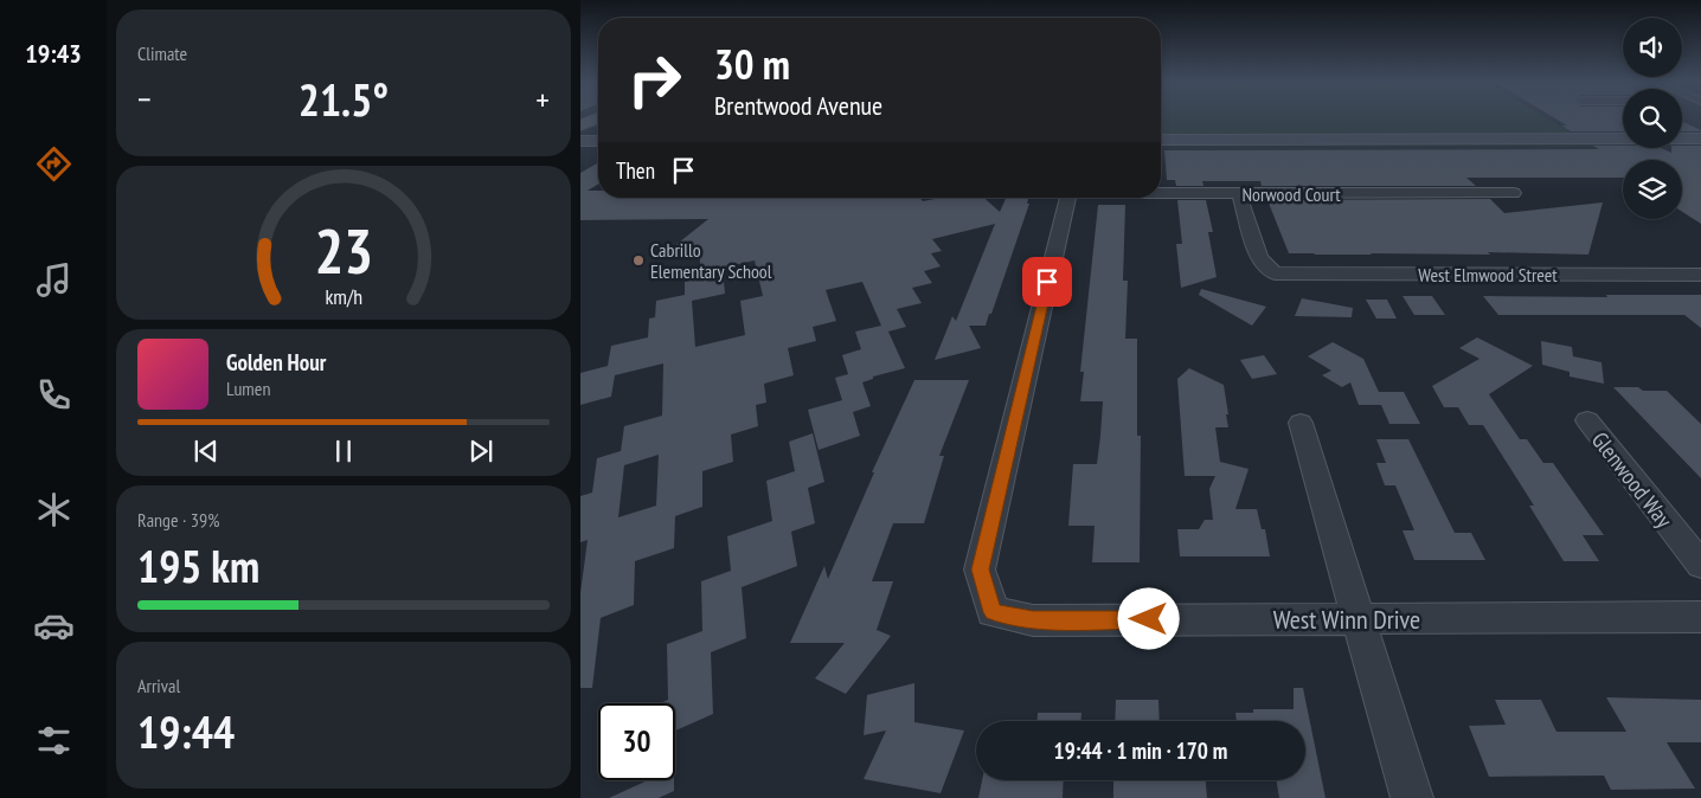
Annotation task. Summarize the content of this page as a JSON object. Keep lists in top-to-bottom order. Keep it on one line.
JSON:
{"streets":{"street":["Norwood Court","West Elmwood Street","Glenwood Way","West Winn Drive"]},"crossings":[["Norwood Court","West Elmwood Street"]],"places":["Cabrillo Elementary School"],"page":{"tabs":"19:43","tile":["Climate",["Range · 39%","195 km"],["Arrival","19:44"]],"turn":["30 m","Brentwood Avenue"],"heat":["−","21.5°","+"],"then":"Then","song":["Golden Hour","Lumen"],"limit":"30","trip":"19:44 · 1 min · 170 m","gauge":["23","km/h"]}}
